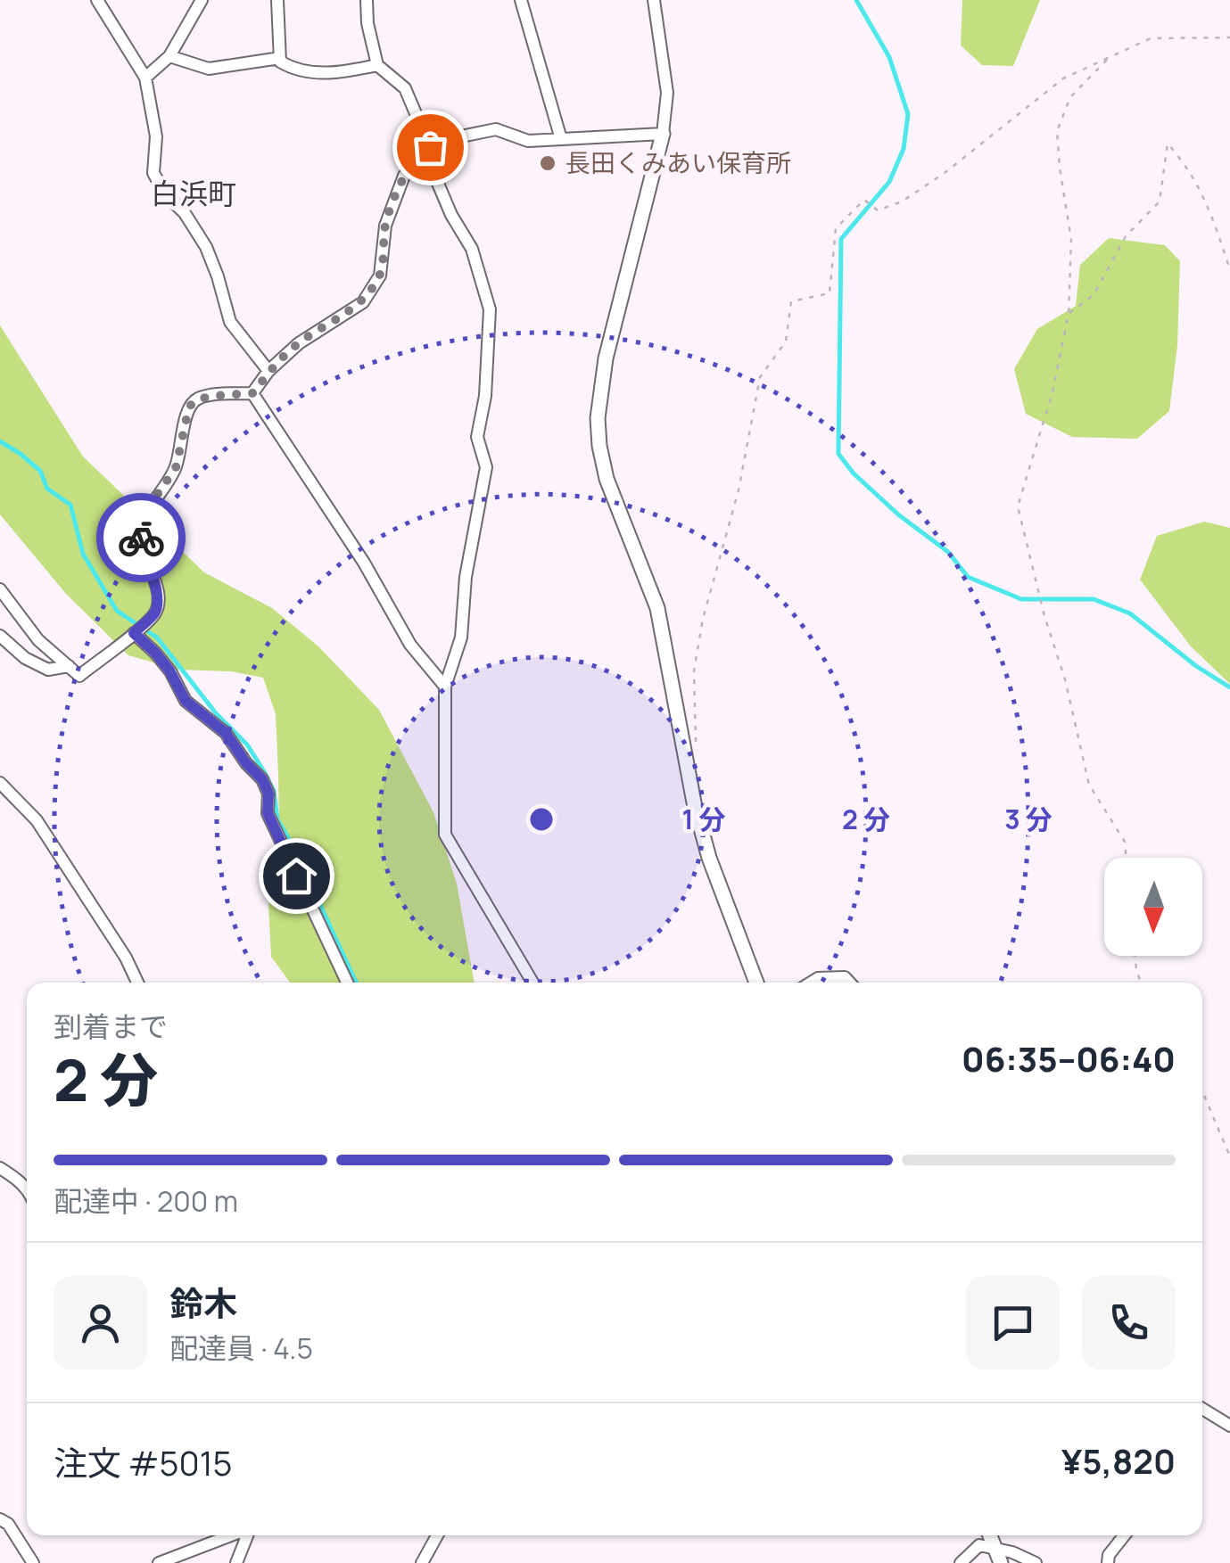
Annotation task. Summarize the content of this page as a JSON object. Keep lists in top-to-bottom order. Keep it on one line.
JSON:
{"districts":["白浜町"],"places":["長田くみあい保育所"],"north":"bottom","page":{"heading":["2 分","到着まで","06:35–06:40"],"panel":["鈴木","配達員 · 4.5","注文 #5015","¥5,820"],"bar":"配達中 · 200 m"},"rings":["1 分","2 分","3 分"]}
